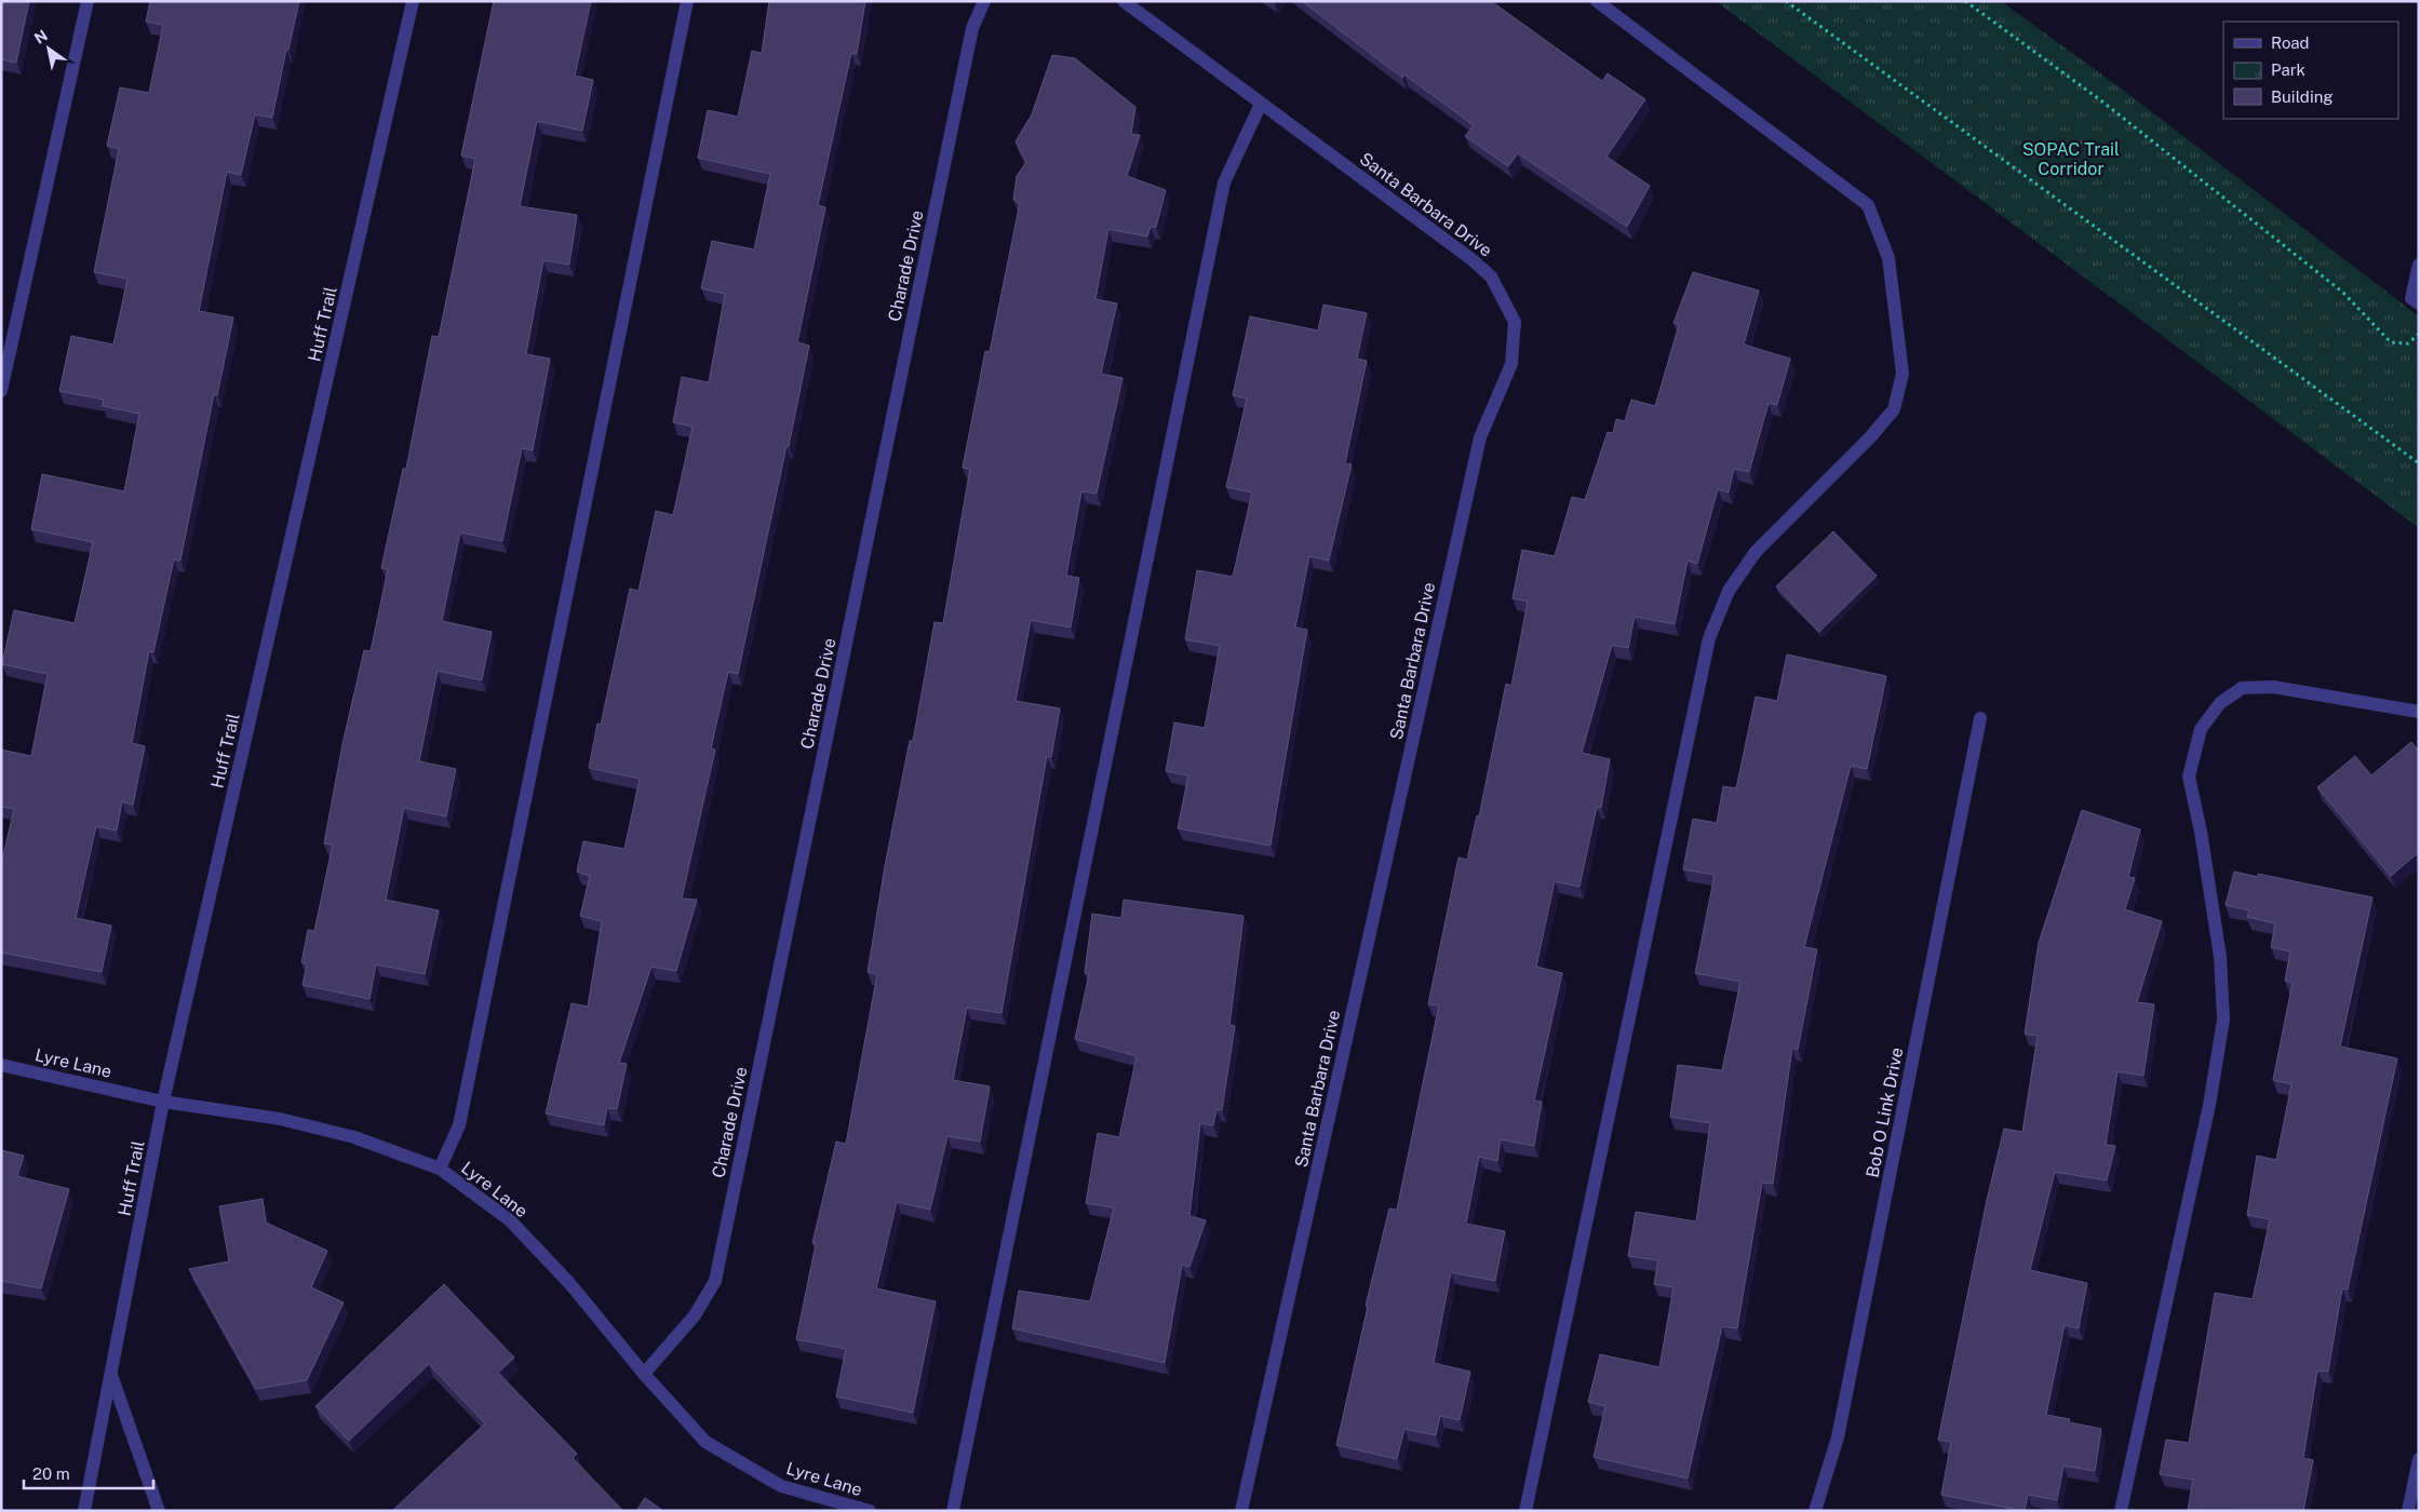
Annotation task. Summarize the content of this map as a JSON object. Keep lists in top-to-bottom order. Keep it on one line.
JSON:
{"streets":{"street":["Santa Barbara Drive","Charade Drive","Huff Trail","Lyre Lane","Bob O Link Drive"]},"crossings":[["Charade Drive","Lyre Lane"],["Huff Trail","Lyre Lane"]],"parks":["SOPAC Trail Corridor"],"legend":["Road","Park","Building"],"scale_bar":"20 m","north":"top left"}
